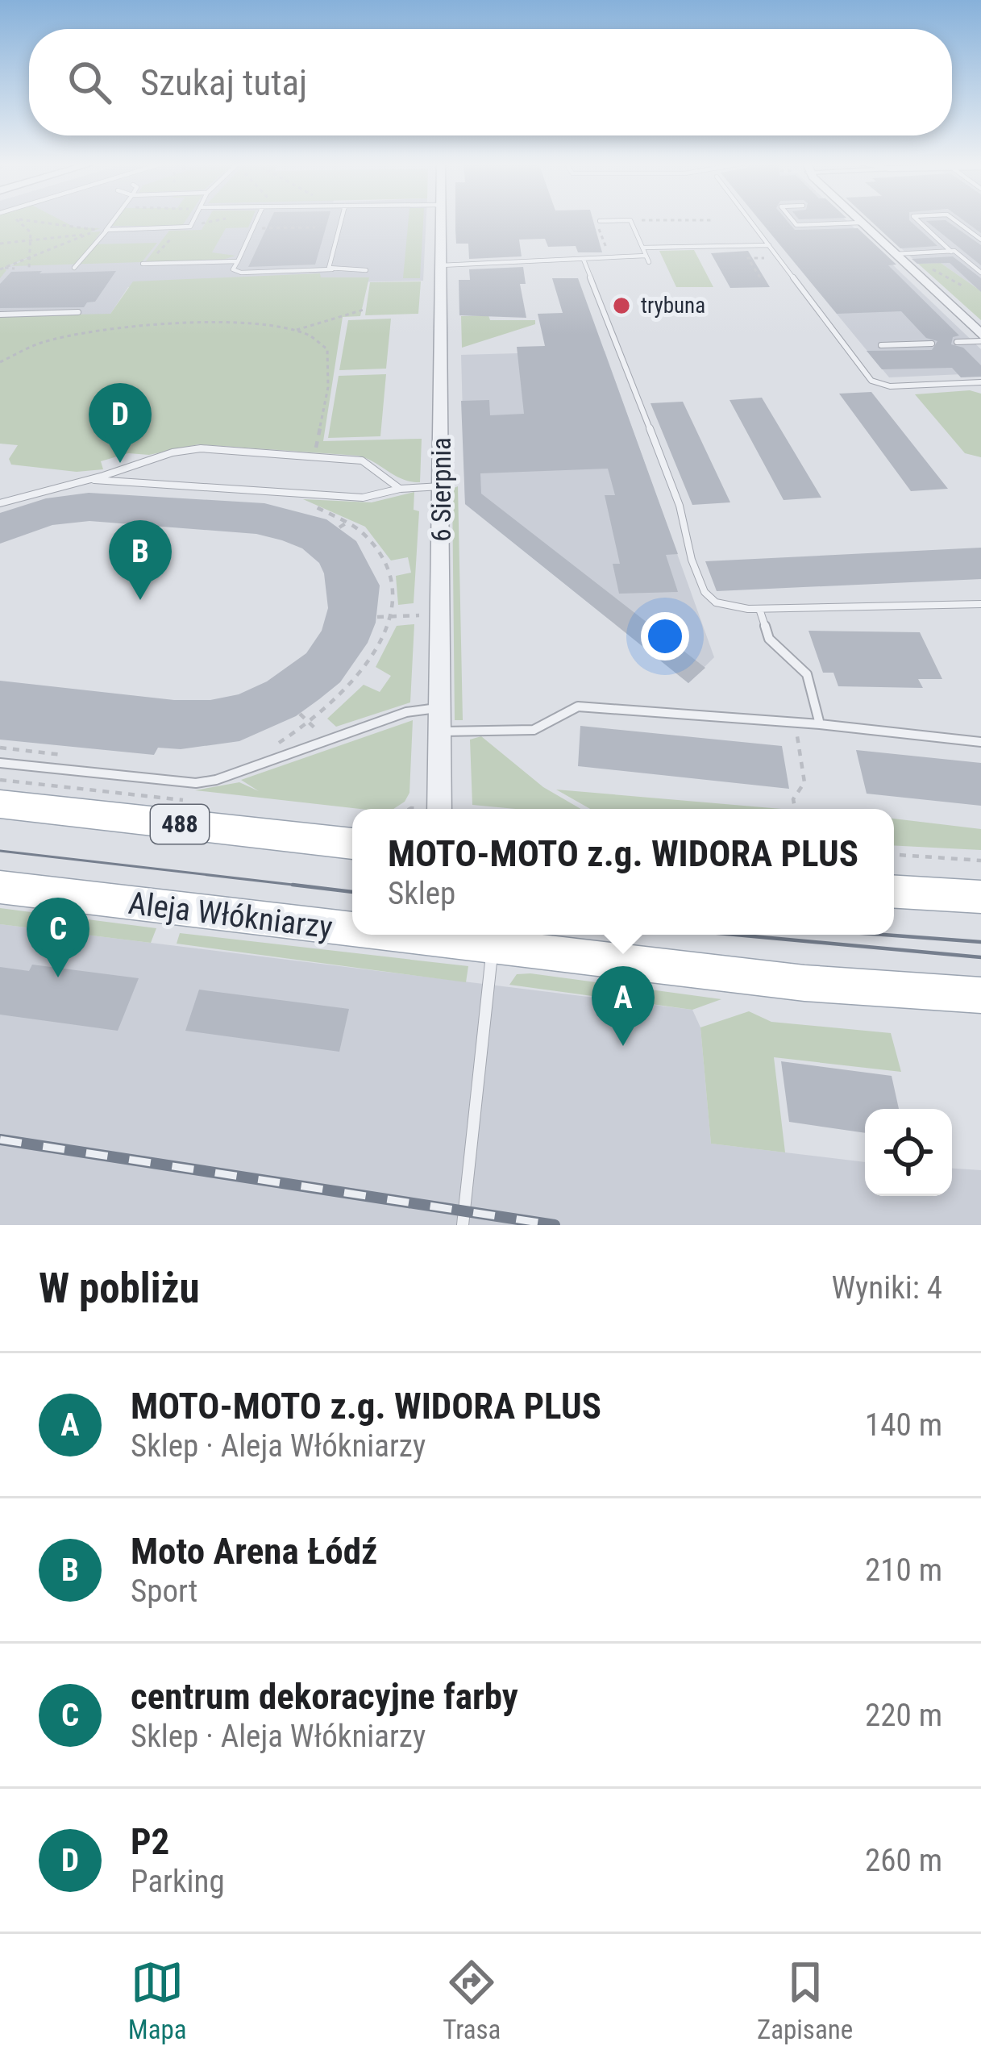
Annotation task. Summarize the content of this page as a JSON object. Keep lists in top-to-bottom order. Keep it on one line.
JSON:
{"streets":{"main road":["488","Aleja Włókniarzy"],"street":["6 Sierpnia"]},"places":["trybuna"],"page":{"search":"Szukaj tutaj","pins":["D","B","C","A"],"popup":["MOTO-MOTO z.g. WIDORA PLUS","Sklep"],"heading":["W pobliżu","Wyniki: 4"],"list":[{"mark":"A","name":"MOTO-MOTO z.g. WIDORA PLUS","note":"Sklep · Aleja Włókniarzy","value":"140 m"},{"mark":"B","name":"Moto Arena Łódź","note":"Sport","value":"210 m"},{"mark":"C","name":"centrum dekoracyjne farby","note":"Sklep · Aleja Włókniarzy","value":"220 m"},{"mark":"D","name":"P2","note":"Parking","value":"260 m"}],"nav":["Mapa","Trasa","Zapisane"]}}
